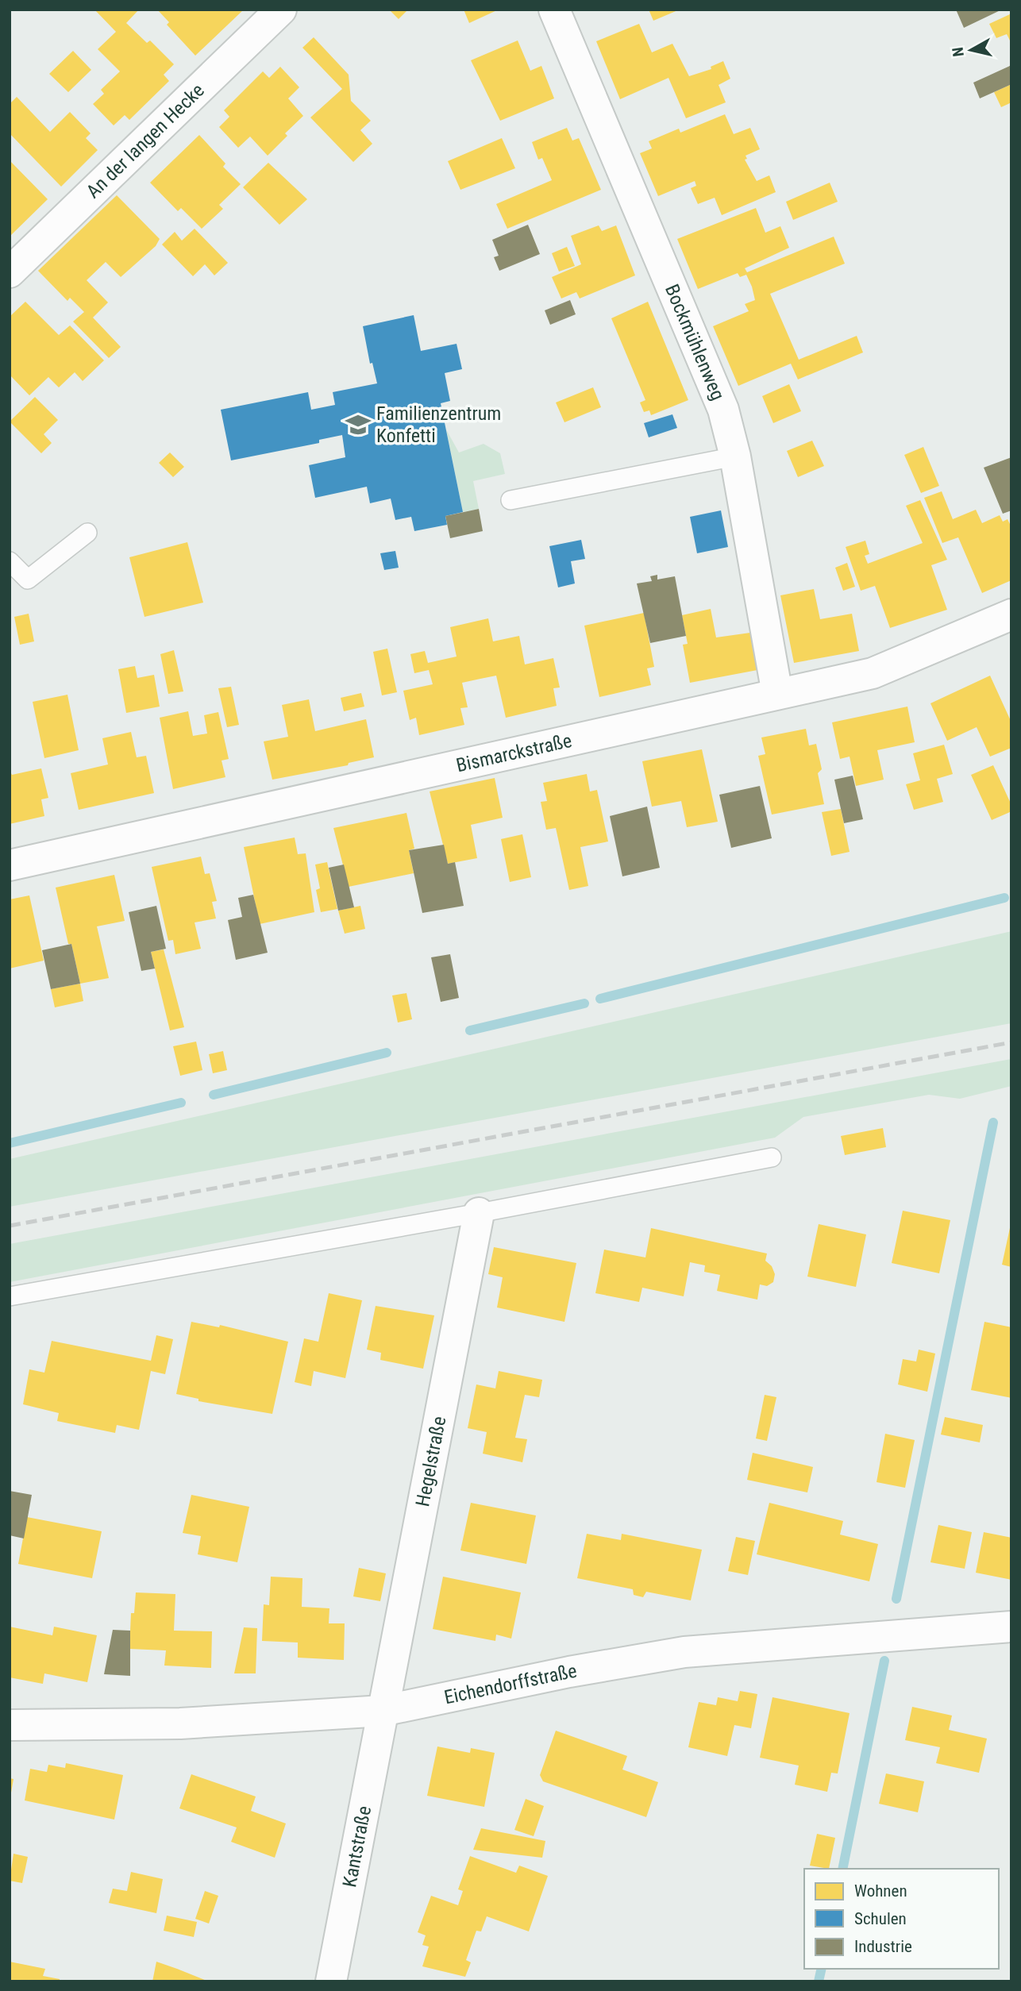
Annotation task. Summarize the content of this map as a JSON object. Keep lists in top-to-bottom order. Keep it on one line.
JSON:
{"streets":{"street":["An der langen Hecke","Bockmühlenweg","Bismarckstraße","Hegelstraße","Eichendorffstraße","Kantstraße"]},"crossings":[["Bockmühlenweg","Bismarckstraße"],["Hegelstraße","Eichendorffstraße"],["Hegelstraße","Kantstraße"],["Eichendorffstraße","Kantstraße"]],"places":{"school or university":["Familienzentrum Konfetti"]},"legend":["Wohnen","Schulen","Industrie"],"north":"left"}
